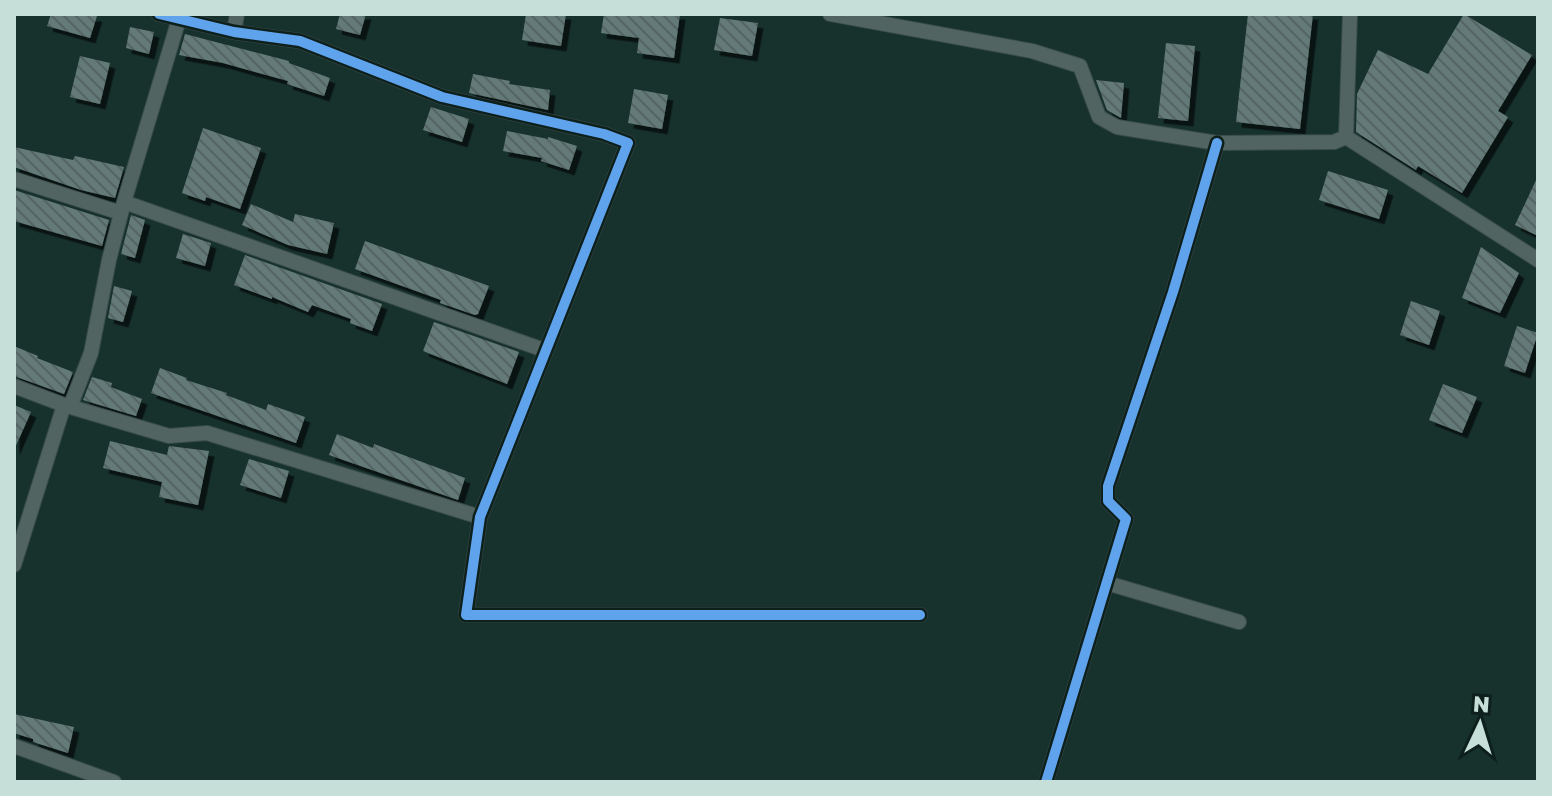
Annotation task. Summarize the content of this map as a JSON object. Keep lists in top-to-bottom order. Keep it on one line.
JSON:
{"north":"top"}
